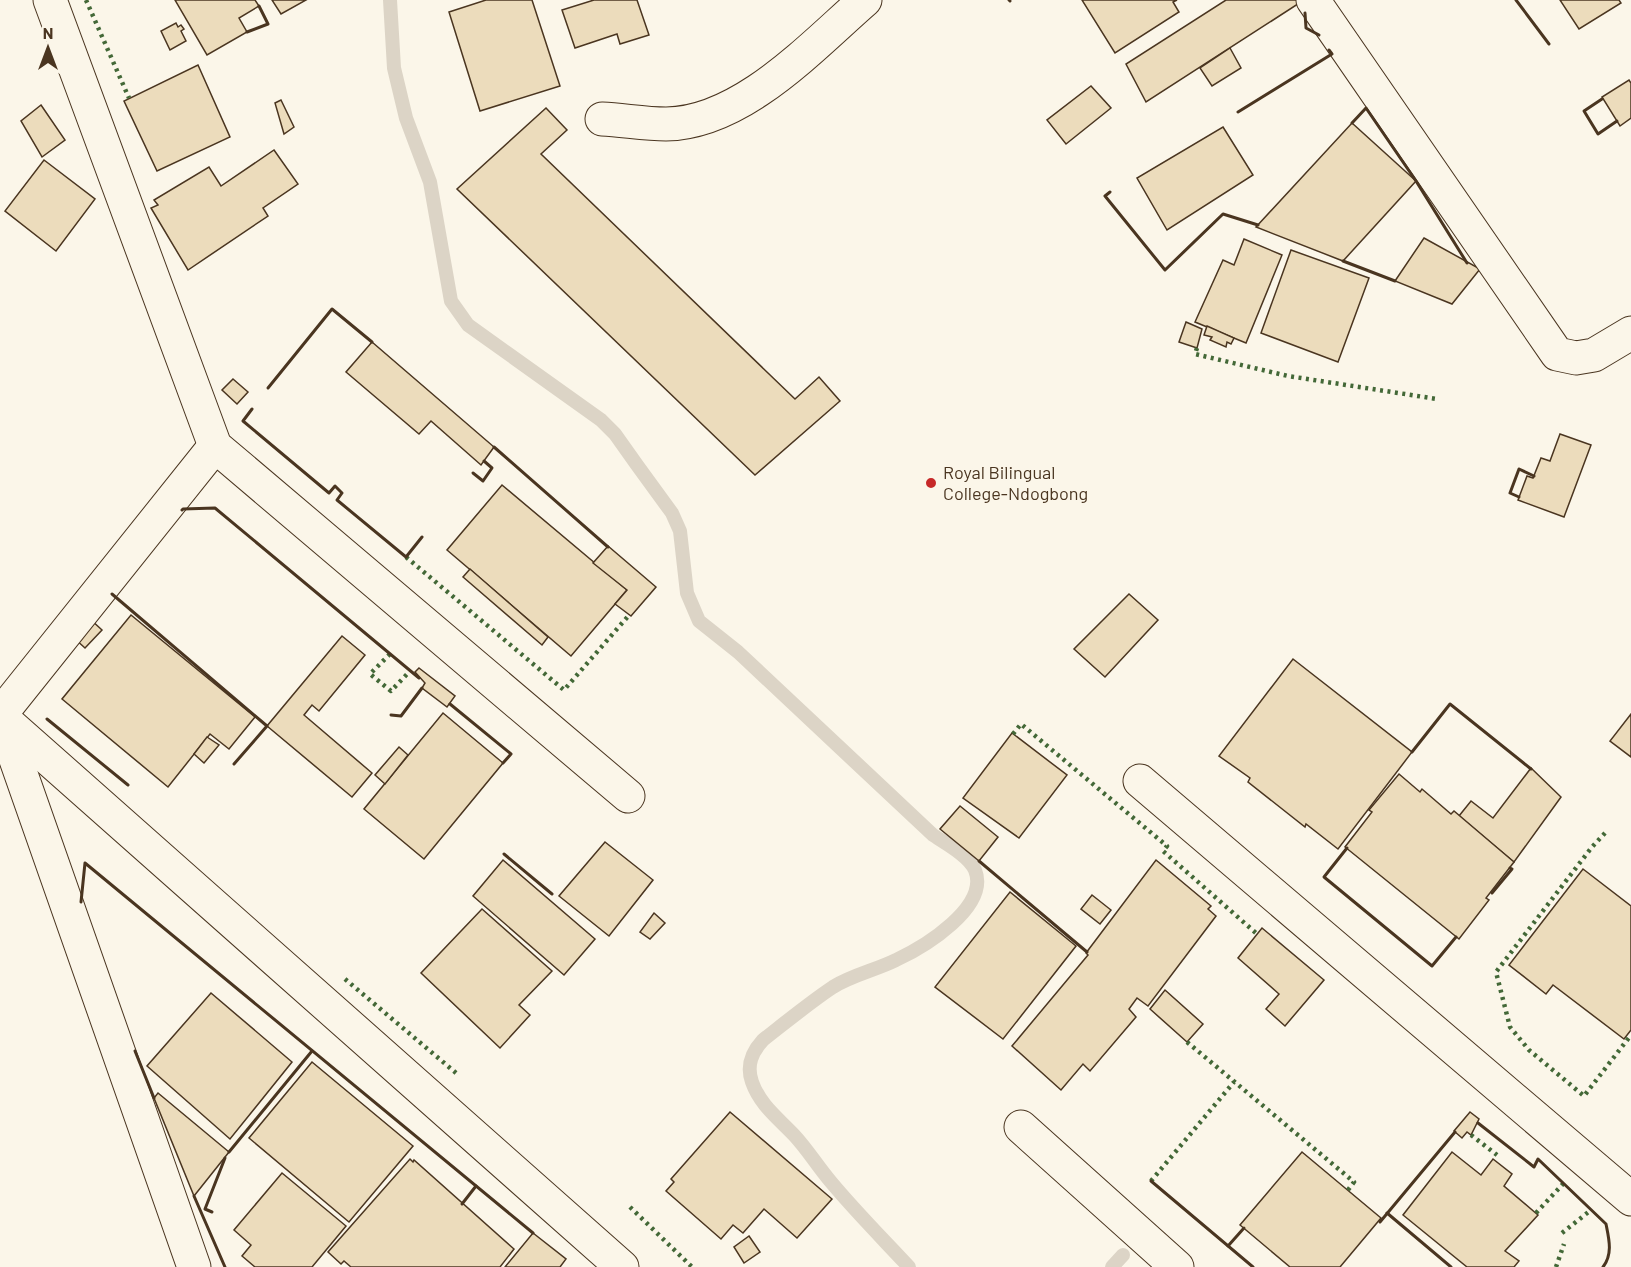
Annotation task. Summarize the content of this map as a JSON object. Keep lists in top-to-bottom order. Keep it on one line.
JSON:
{"places":["Royal Bilingual College-Ndogbong"],"north":"top"}
